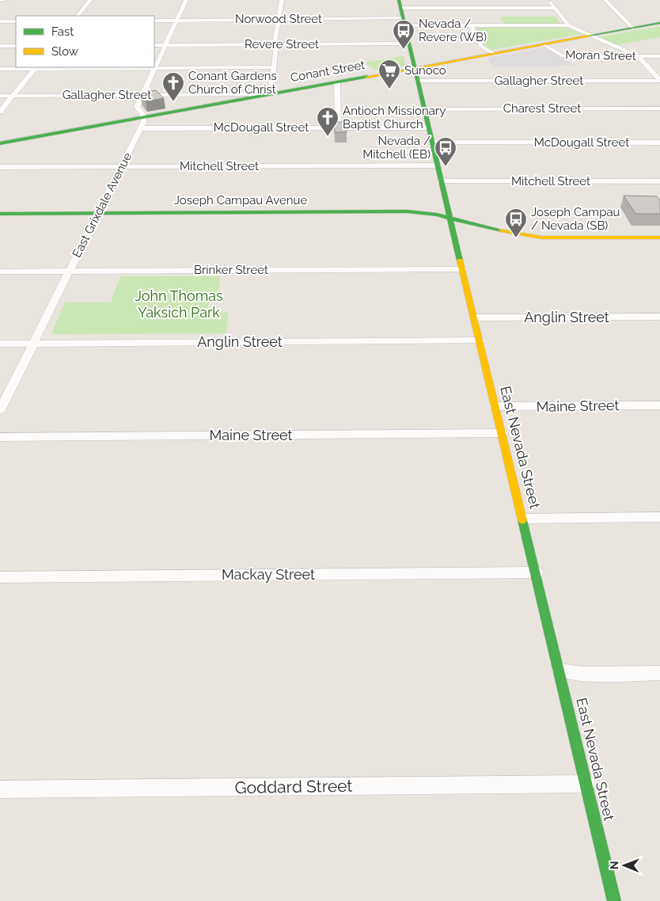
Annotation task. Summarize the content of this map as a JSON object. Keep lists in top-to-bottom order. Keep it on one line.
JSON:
{"streets":{"street":["Norwood Street","Revere Street","Moran Street","Conant Street","Gallagher Street","Charest Street","McDougall Street","Mitchell Street","Joseph Campau Avenue","East Grixdale Avenue","Brinker Street","Anglin Street","Maine Street","East Nevada Street","Mackay Street","Goddard Street"]},"crossings":[["Norwood Street","East Nevada Street"],["Revere Street","East Nevada Street"],["Moran Street","Conant Street"],["Conant Street","Gallagher Street"],["Conant Street","East Grixdale Avenue"],["Conant Street","East Nevada Street"],["Gallagher Street","East Nevada Street"],["Charest Street","East Nevada Street"],["McDougall Street","East Grixdale Avenue"],["McDougall Street","East Nevada Street"],["Mitchell Street","East Grixdale Avenue"],["Mitchell Street","East Nevada Street"],["Joseph Campau Avenue","East Grixdale Avenue"],["Joseph Campau Avenue","East Nevada Street"],["East Grixdale Avenue","Brinker Street"],["East Grixdale Avenue","Anglin Street"],["Brinker Street","East Nevada Street"],["Anglin Street","East Nevada Street"],["Maine Street","East Nevada Street"],["East Nevada Street","Mackay Street"],["East Nevada Street","Goddard Street"]],"parks":["John Thomas Yaksich Park"],"places":{"bus stop":["Nevada / Revere (WB)","Nevada / Mitchell (EB)","Joseph Campau / Nevada (SB)"],"supermarket":["Sunoco"],"church":["Conant Gardens Church of Christ","Antioch Missionary Baptist Church"]},"legend":["Fast","Slow"],"north":"left"}
